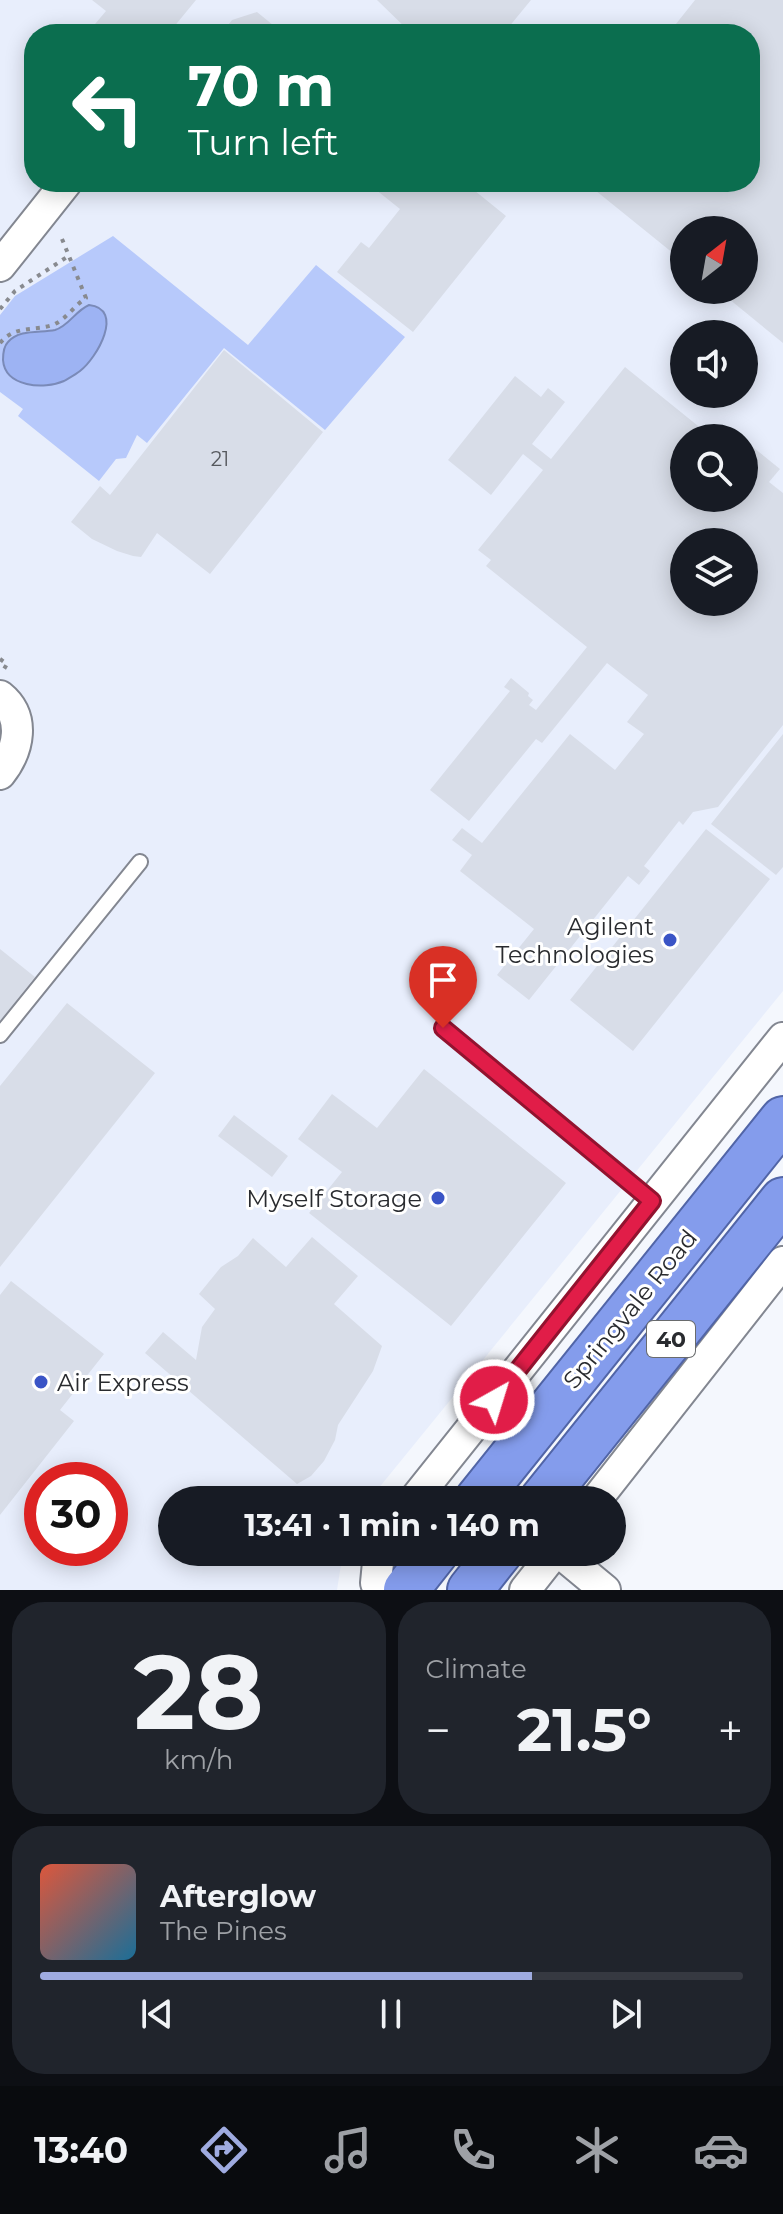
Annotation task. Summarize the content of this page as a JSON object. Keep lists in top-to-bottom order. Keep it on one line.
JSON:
{"streets":{"highway":["Springvale Road","40"]},"places":["Agilent Technologies","Myself Storage","Air Express"],"house_numbers":["21"],"north":"top right","page":{"turn":["70 m","Turn left"],"limit":"30","trip":"13:41 · 1 min · 140 m","tile":[["28","km/h"],"Climate"],"heat":["−","21.5°","+"],"song":["Afterglow","The Pines"],"tabs":"13:40"}}
